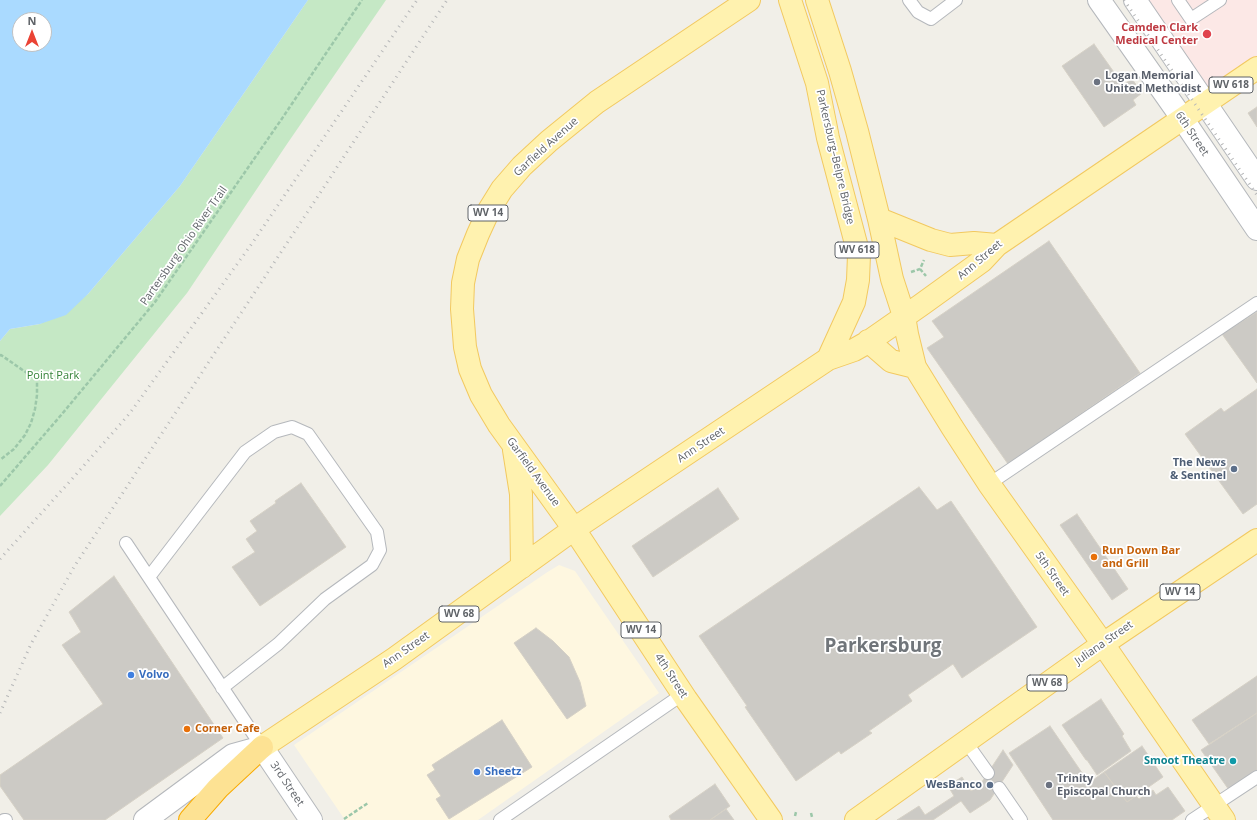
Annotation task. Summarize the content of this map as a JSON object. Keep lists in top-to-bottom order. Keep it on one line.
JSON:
{"streets":{"highway":["WV 68"],"main road":["WV 618","Garfield Avenue","Parkersburg–Belpre Bridge","WV 14","Ann Street","5th Street","Juliana Street","4th Street"],"street":["6th Street","3rd Street"],"path":["Partersburg Ohio River Trail"]},"crossings":[["6th Street","Ann Street"],["Garfield Avenue","Ann Street"],["Garfield Avenue","4th Street"],["Parkersburg–Belpre Bridge","Ann Street"],["Ann Street","5th Street"],["Ann Street","WV 68"],["Ann Street","4th Street"],["Ann Street","3rd Street"],["5th Street","Juliana Street"],["WV 68","3rd Street"]],"districts":["Parkersburg"],"parks":["Point Park"],"places":["Camden Clark Medical Center","Logan Memorial United Methodist","The News & Sentinel","Run Down Bar and Grill","Volvo","Corner Cafe","Smoot Theatre","Sheetz","WesBanco","Trinity Episcopal Church"],"north":"top"}
